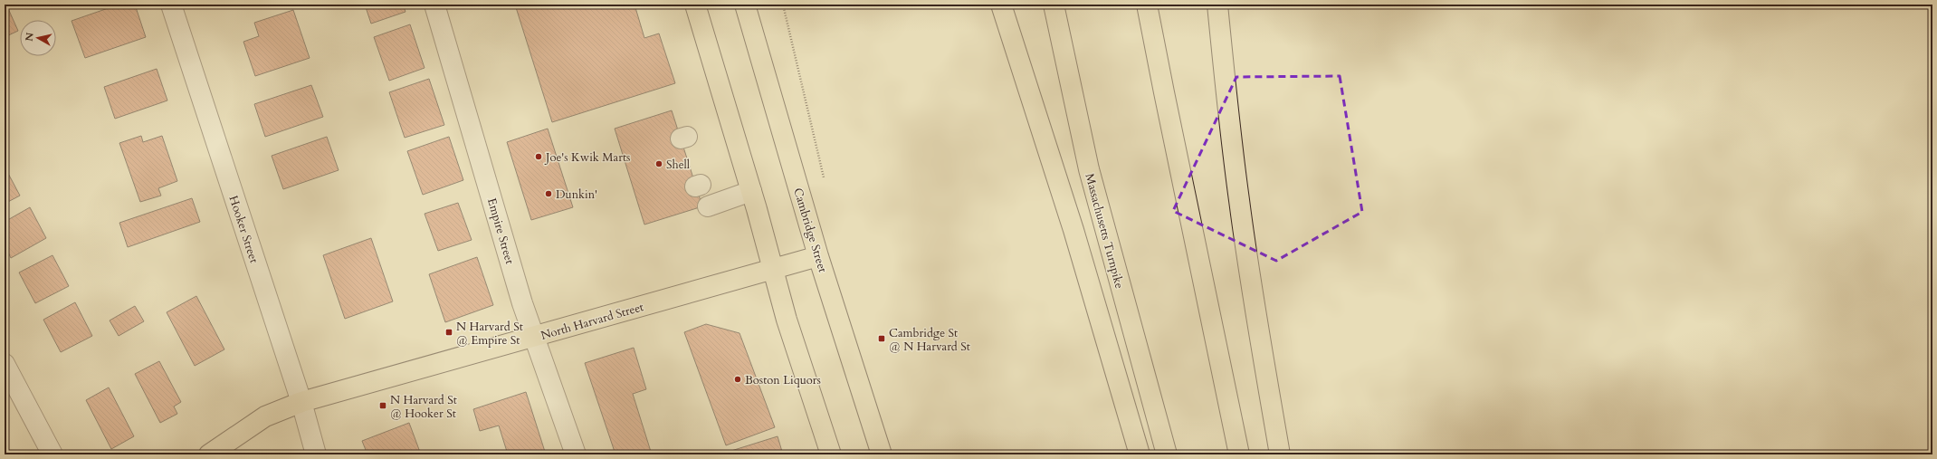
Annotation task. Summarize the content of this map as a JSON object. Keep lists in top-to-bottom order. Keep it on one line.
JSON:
{"streets":{"main road":["Cambridge Street","Massachusetts Turnpike","North Harvard Street"],"street":["Hooker Street","Empire Street"]},"crossings":[["Hooker Street","North Harvard Street"],["Cambridge Street","North Harvard Street"],["Empire Street","North Harvard Street"]],"places":{"other":["Joe's Kwik Marts","Shell","Dunkin'","Boston Liquors"],"transit":["N Harvard St @ Empire St","Cambridge St @ N Harvard St","N Harvard St @ Hooker St"]},"north":"left"}
